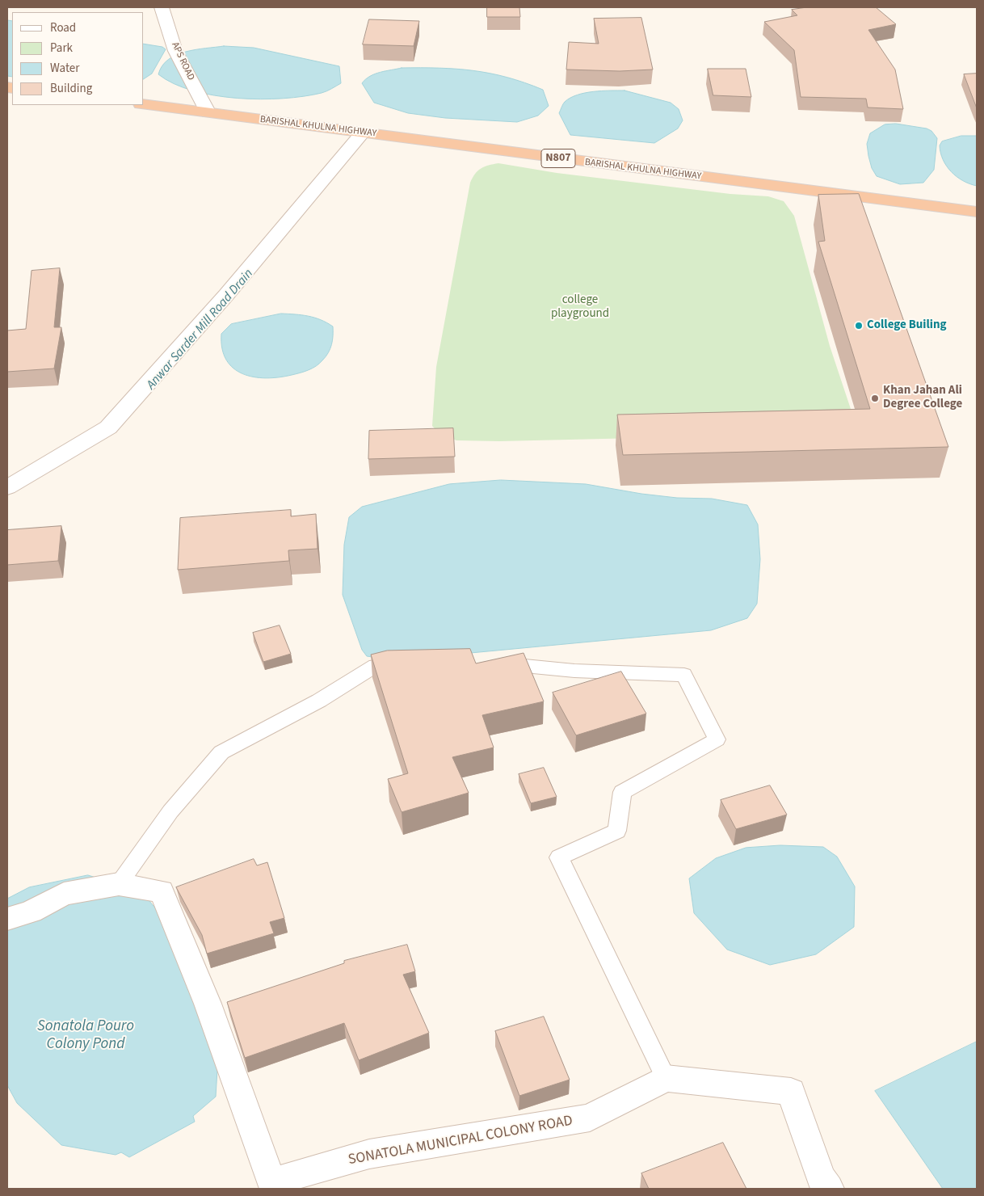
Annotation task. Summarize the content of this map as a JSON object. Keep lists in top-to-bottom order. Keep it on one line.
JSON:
{"streets":{"highway":["BARISHAL KHULNA HIGHWAY","N807"],"street":["APS ROAD","SONATOLA MUNICIPAL COLONY ROAD"]},"crossings":[["APS ROAD","BARISHAL KHULNA HIGHWAY"]],"water":["Anwar Sarder Mill Road Drain","Sonatola Pouro Colony Pond"],"parks":["college playground"],"places":["College Builing","Khan Jahan Ali Degree College"],"legend":["Road","Park","Water","Building"]}
